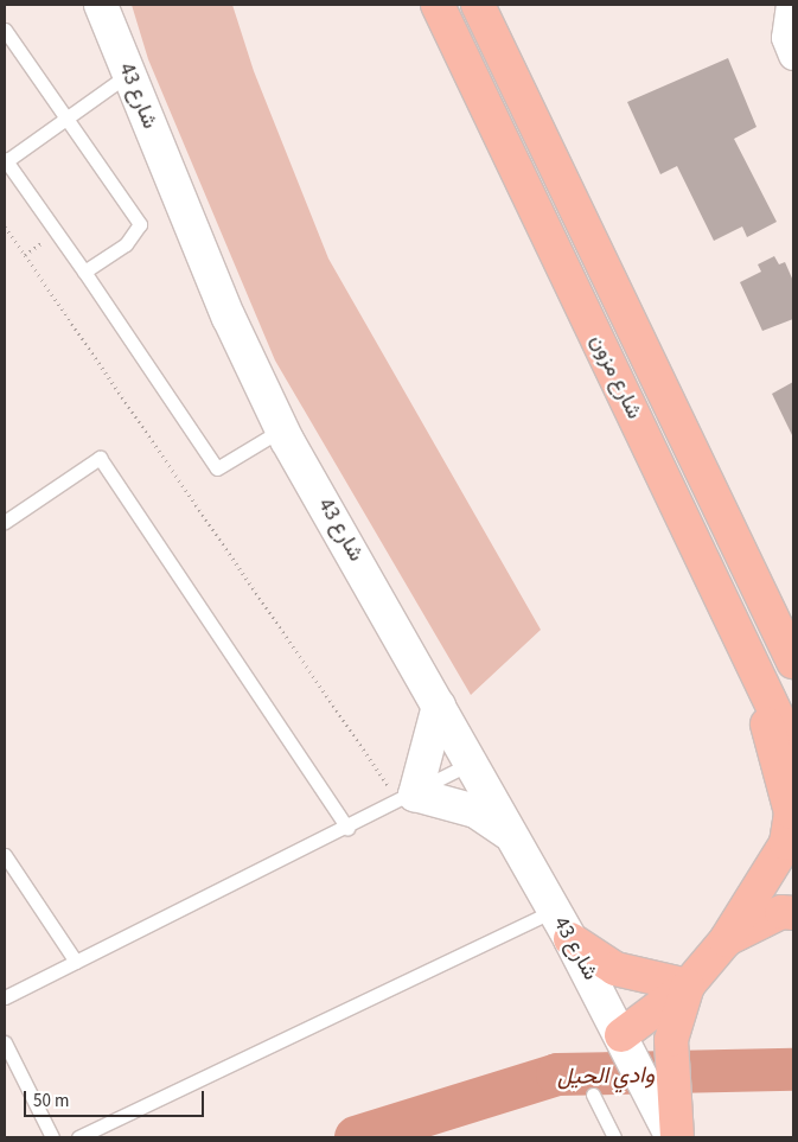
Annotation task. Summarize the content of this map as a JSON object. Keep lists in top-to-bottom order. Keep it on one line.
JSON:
{"streets":{"main road":["شارع مزون"],"street":["شارع 43"]},"water":["وادي الحيل"],"scale_bar":"50 m"}
